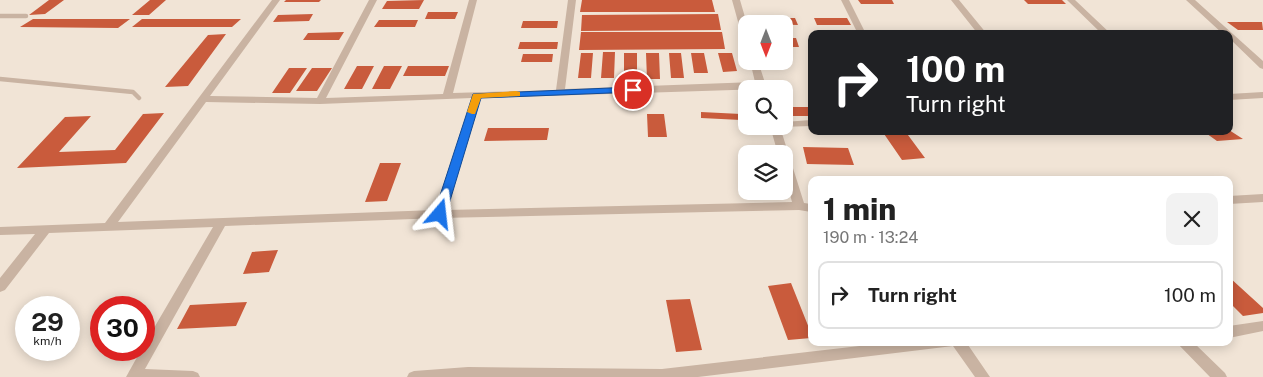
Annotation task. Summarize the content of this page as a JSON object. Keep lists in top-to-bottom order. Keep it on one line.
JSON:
{"north":"bottom","page":{"turn":["100 m","Turn right"],"heading":["1 min","190 m · 13:24"],"list":[{"name":"Turn right","value":"100 m"}],"speed":"29 km/h","limit":"30"}}
